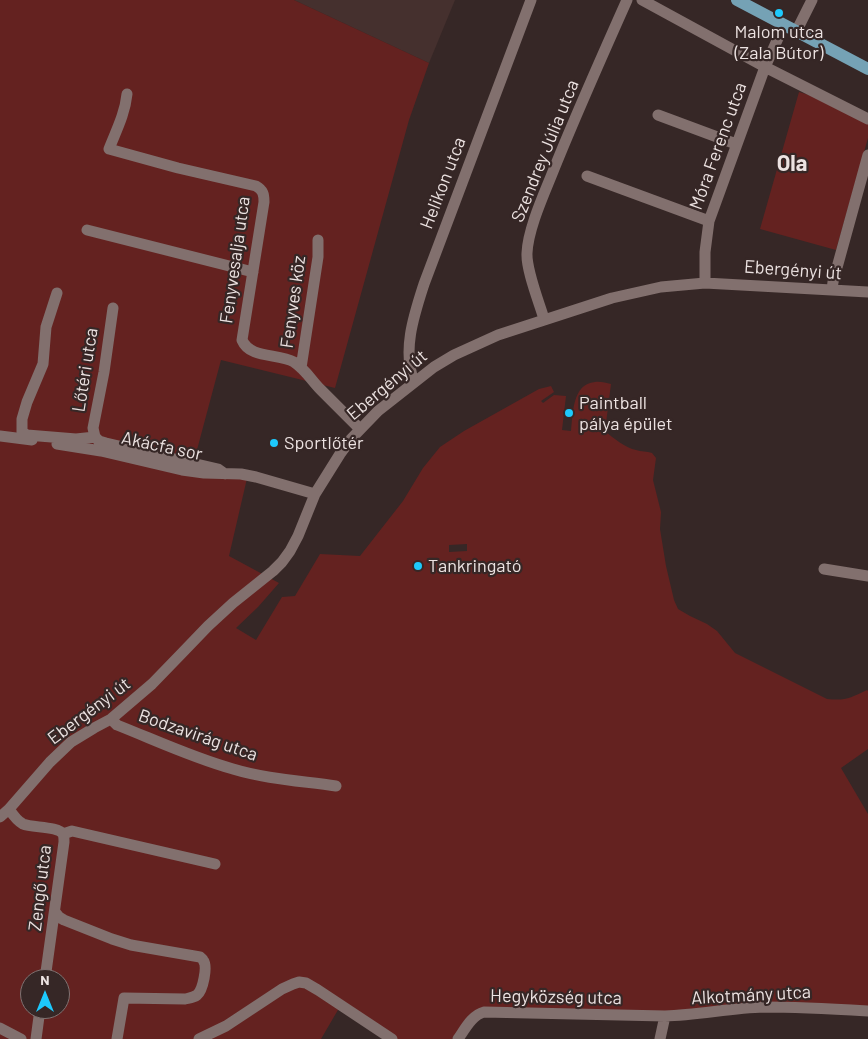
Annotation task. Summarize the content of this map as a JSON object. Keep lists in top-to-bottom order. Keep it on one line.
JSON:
{"streets":{"street":["Móra Ferenc utca","Szendrey Júlia utca","Helikon utca","Fenyvesalja utca","Ebergényi út","Fenyves köz","Lőtéri utca","Akácfa sor","Bodzavirág utca","Zengő utca","Alkotmány utca","Hegyközség utca"]},"crossings":[["Móra Ferenc utca","Ebergényi út"],["Szendrey Júlia utca","Ebergényi út"],["Helikon utca","Ebergényi út"],["Fenyvesalja utca","Ebergényi út"],["Fenyvesalja utca","Fenyves köz"],["Ebergényi út","Akácfa sor"],["Ebergényi út","Bodzavirág utca"],["Ebergényi út","Zengő utca"],["Alkotmány utca","Hegyközség utca"]],"districts":["Ola"],"places":["Malom utca (Zala Bútor)","Paintball pálya épület","Sportlőtér","Tankringató"],"north":"top"}
